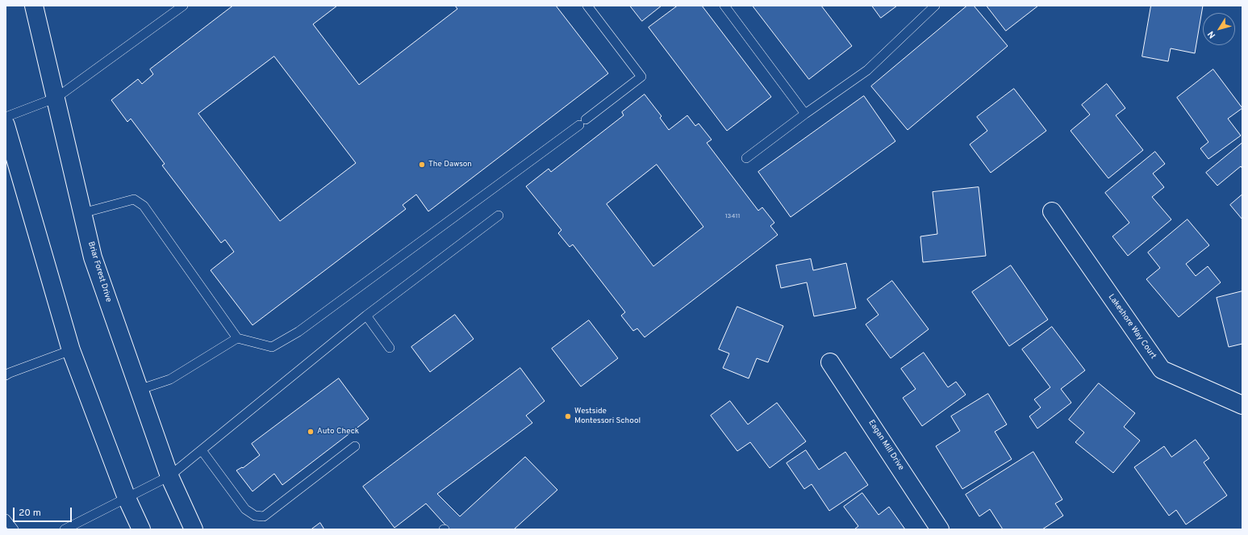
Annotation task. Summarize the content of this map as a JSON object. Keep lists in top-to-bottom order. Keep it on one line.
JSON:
{"streets":{"main road":["Briar Forest Drive","Lakeshore Way Court","Eagan Mill Drive"]},"places":["The Dawson","Westside Montessori School","Auto Check"],"house_numbers":["13411"],"scale_bar":"20 m","north":"bottom left"}
